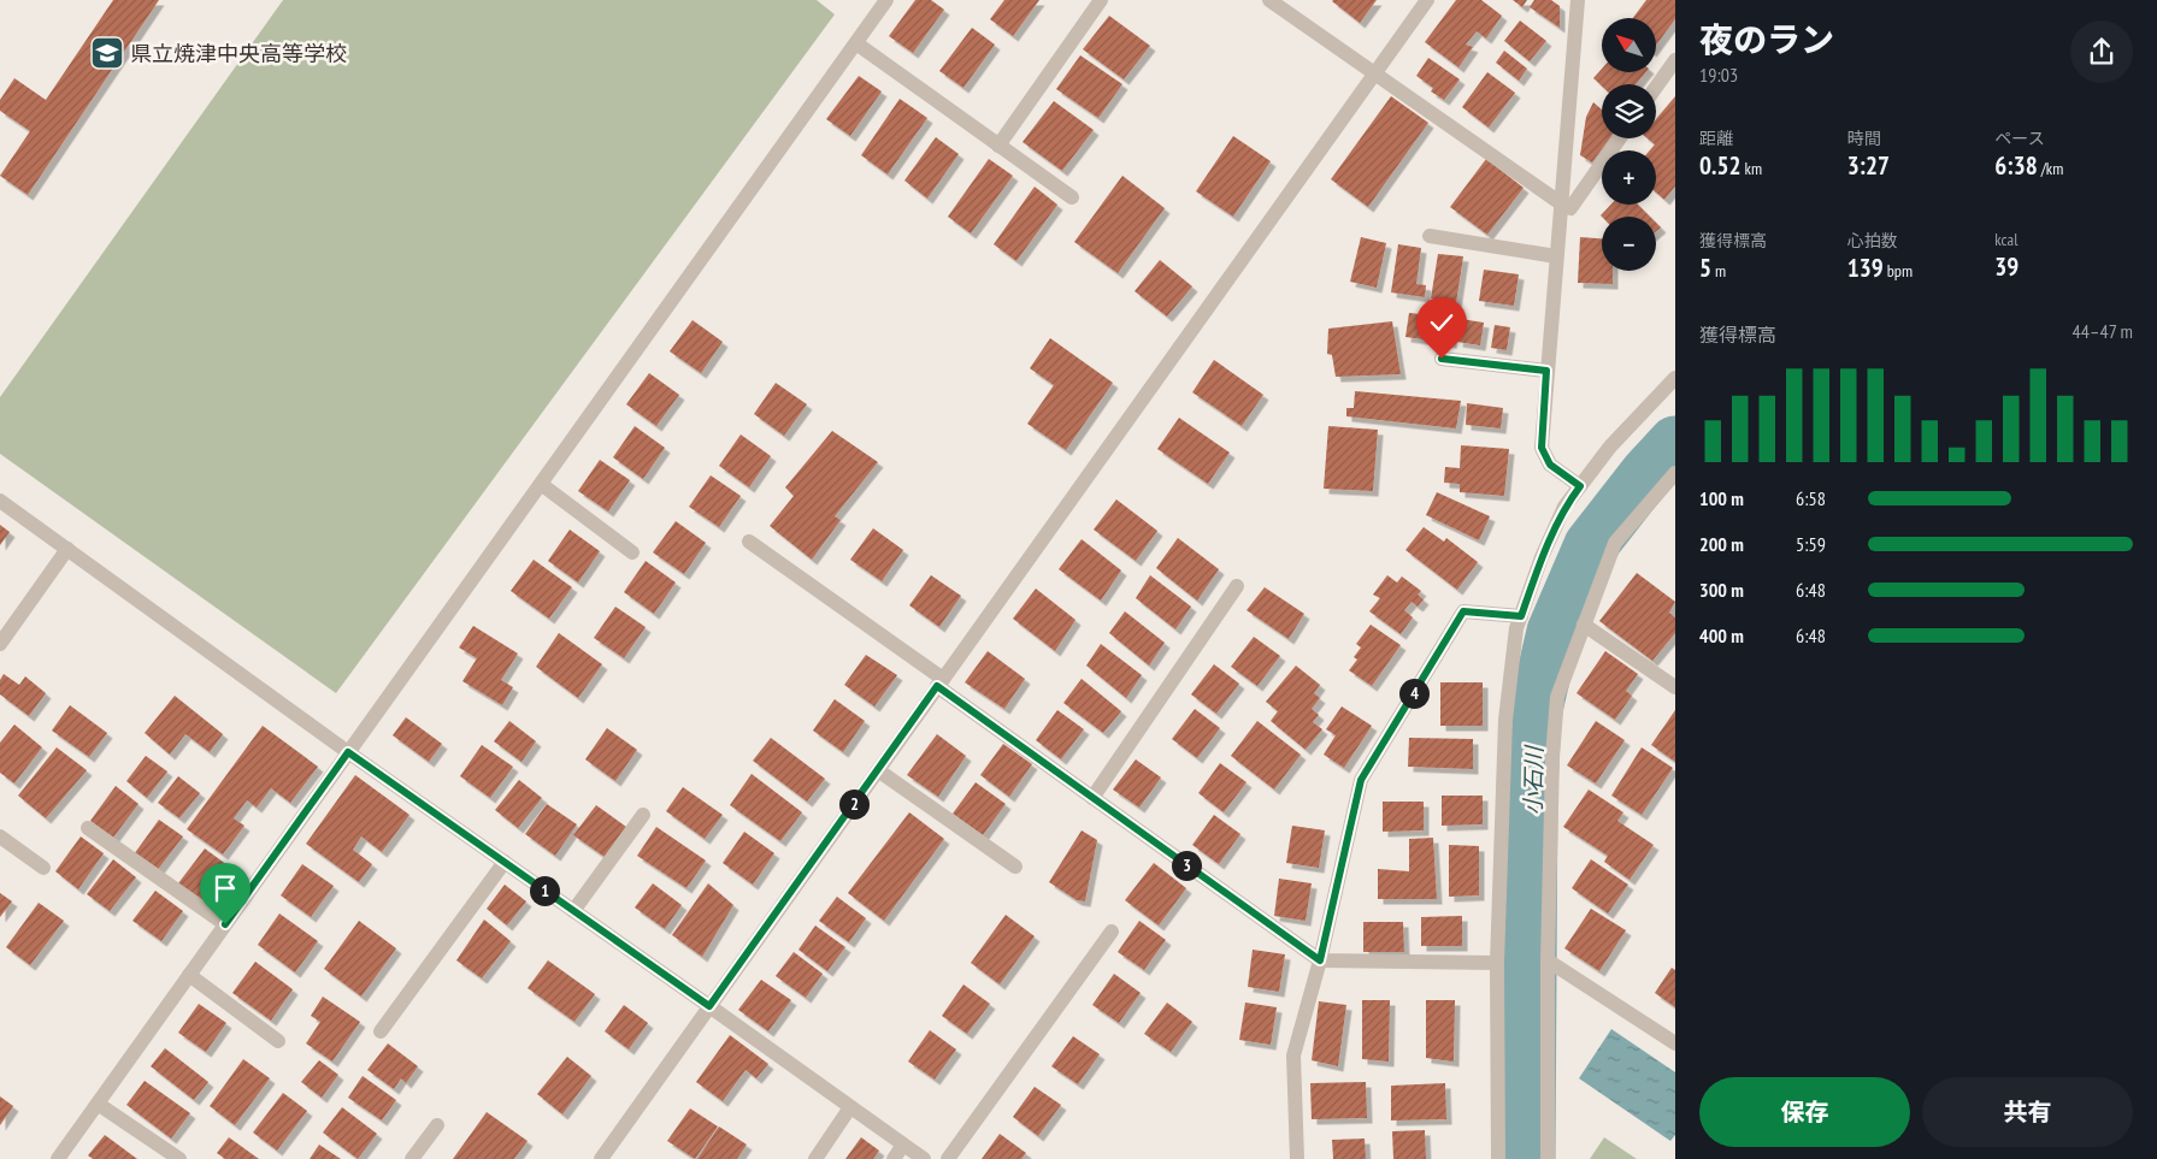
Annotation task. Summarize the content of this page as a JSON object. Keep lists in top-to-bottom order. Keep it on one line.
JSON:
{"water":["小石川"],"places":{"school or university":["県立焼津中央高等学校"]},"north":"top left","page":{"heading":["夜のラン","19:03"],"map_buttons":["+","−"],"stats":[["距離","0.52 km"],["時間","3:27"],["ペース","6:38 /km"],["獲得標高","5 m"],["心拍数","139 bpm"],["kcal","39"]],"chart":["獲得標高","44–47 m"],"list":[{"name":"100 m","note":"6:58"},{"name":"200 m","note":"5:59"},{"name":"300 m","note":"6:48"},{"name":"400 m","note":"6:48"}],"pins":["4","2","3","1"],"buttons":["保存","共有"]}}
